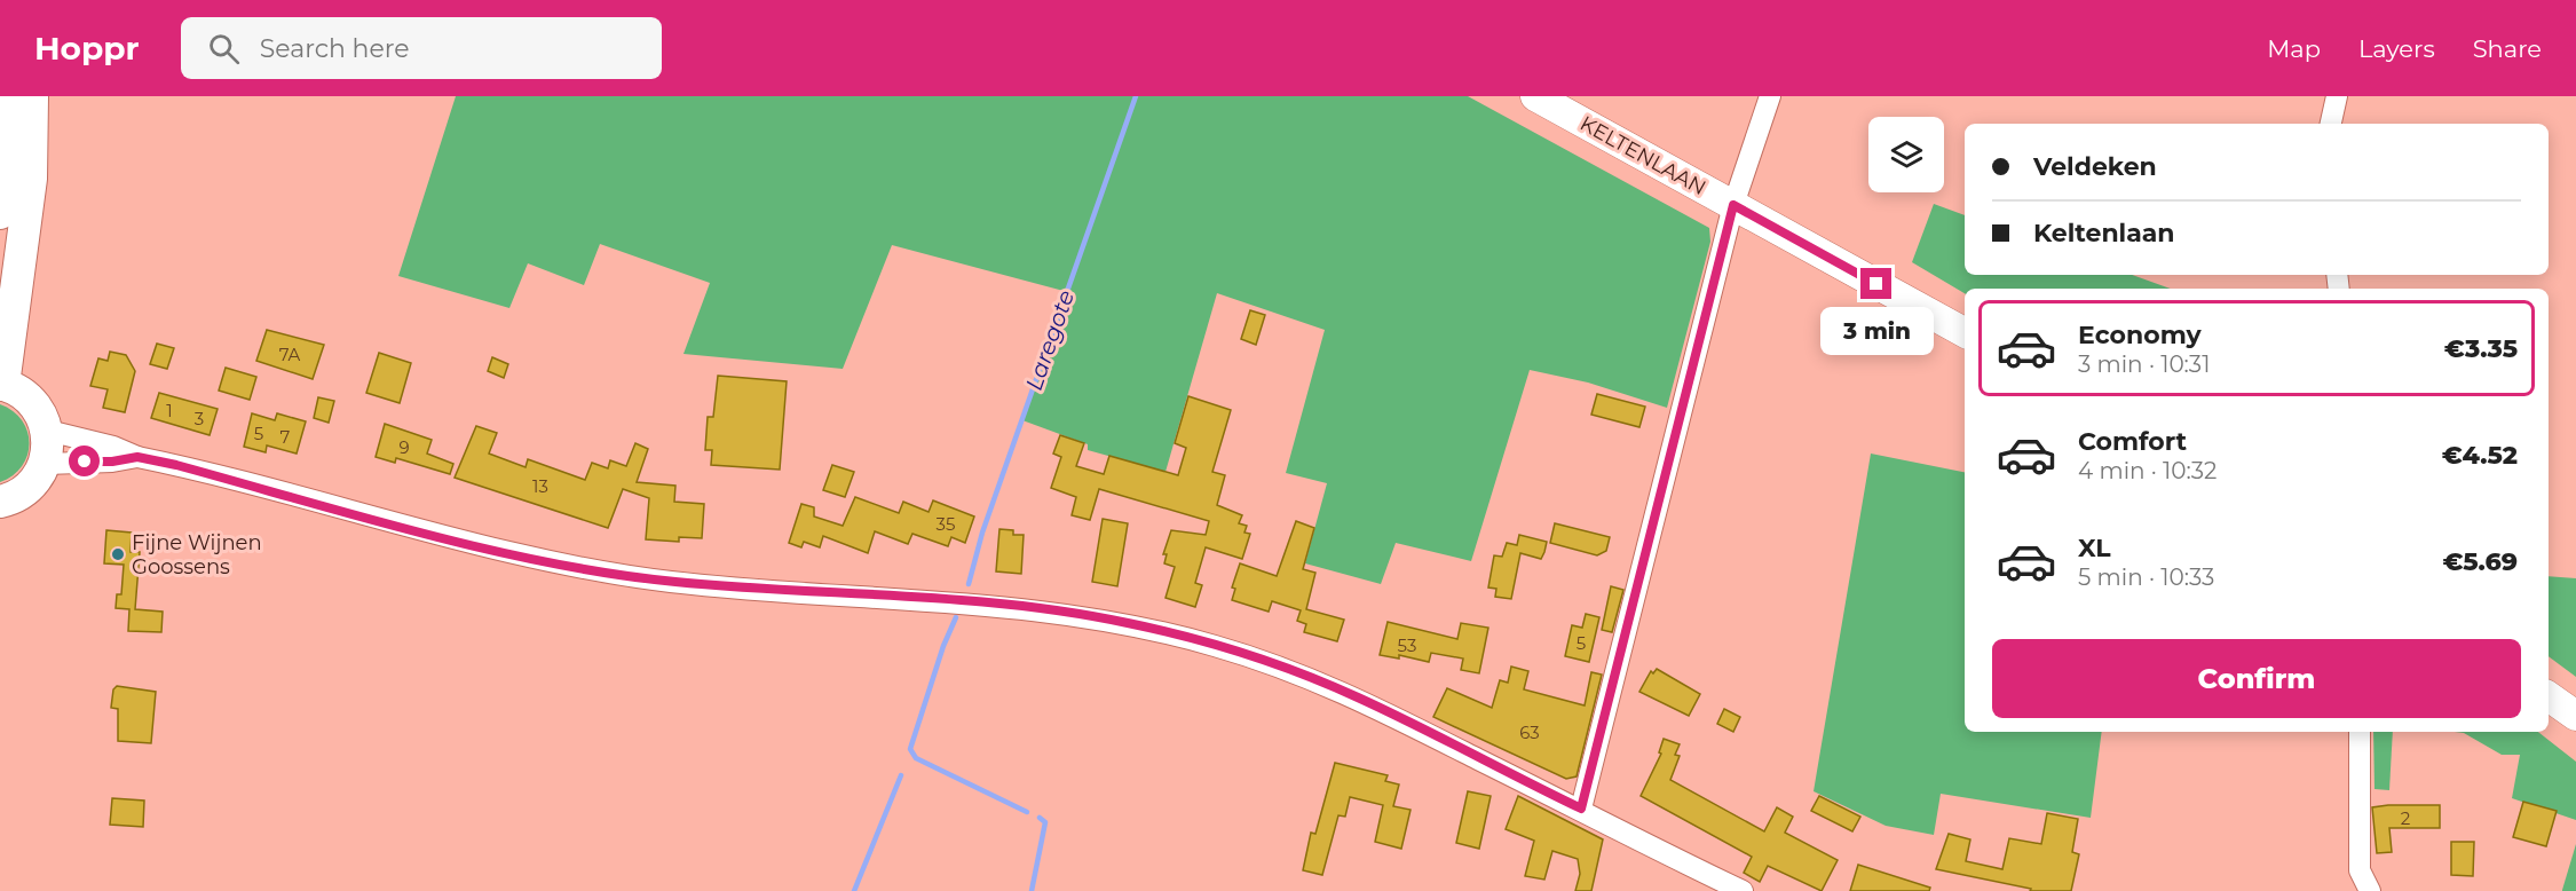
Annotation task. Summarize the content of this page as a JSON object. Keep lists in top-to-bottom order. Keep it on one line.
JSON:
{"streets":{"main road":["KELTENLAAN"]},"water":["Laregote"],"places":["Fijne Wijnen Goossens"],"house_numbers":["7A","1","3","5","7","9","13","35","5","53","63","2"],"page":{"header":"Hoppr","search":"Search here","nav":["Map","Layers","Share"],"banner":["Veldeken","Keltenlaan"],"list":[{"name":"Economy","note":"3 min · 10:31","value":"€3.35"},{"name":"Comfort","note":"4 min · 10:32","value":"€4.52"},{"name":"XL","note":"5 min · 10:33","value":"€5.69"}],"bubble":"3 min","buttons":"Confirm"}}
